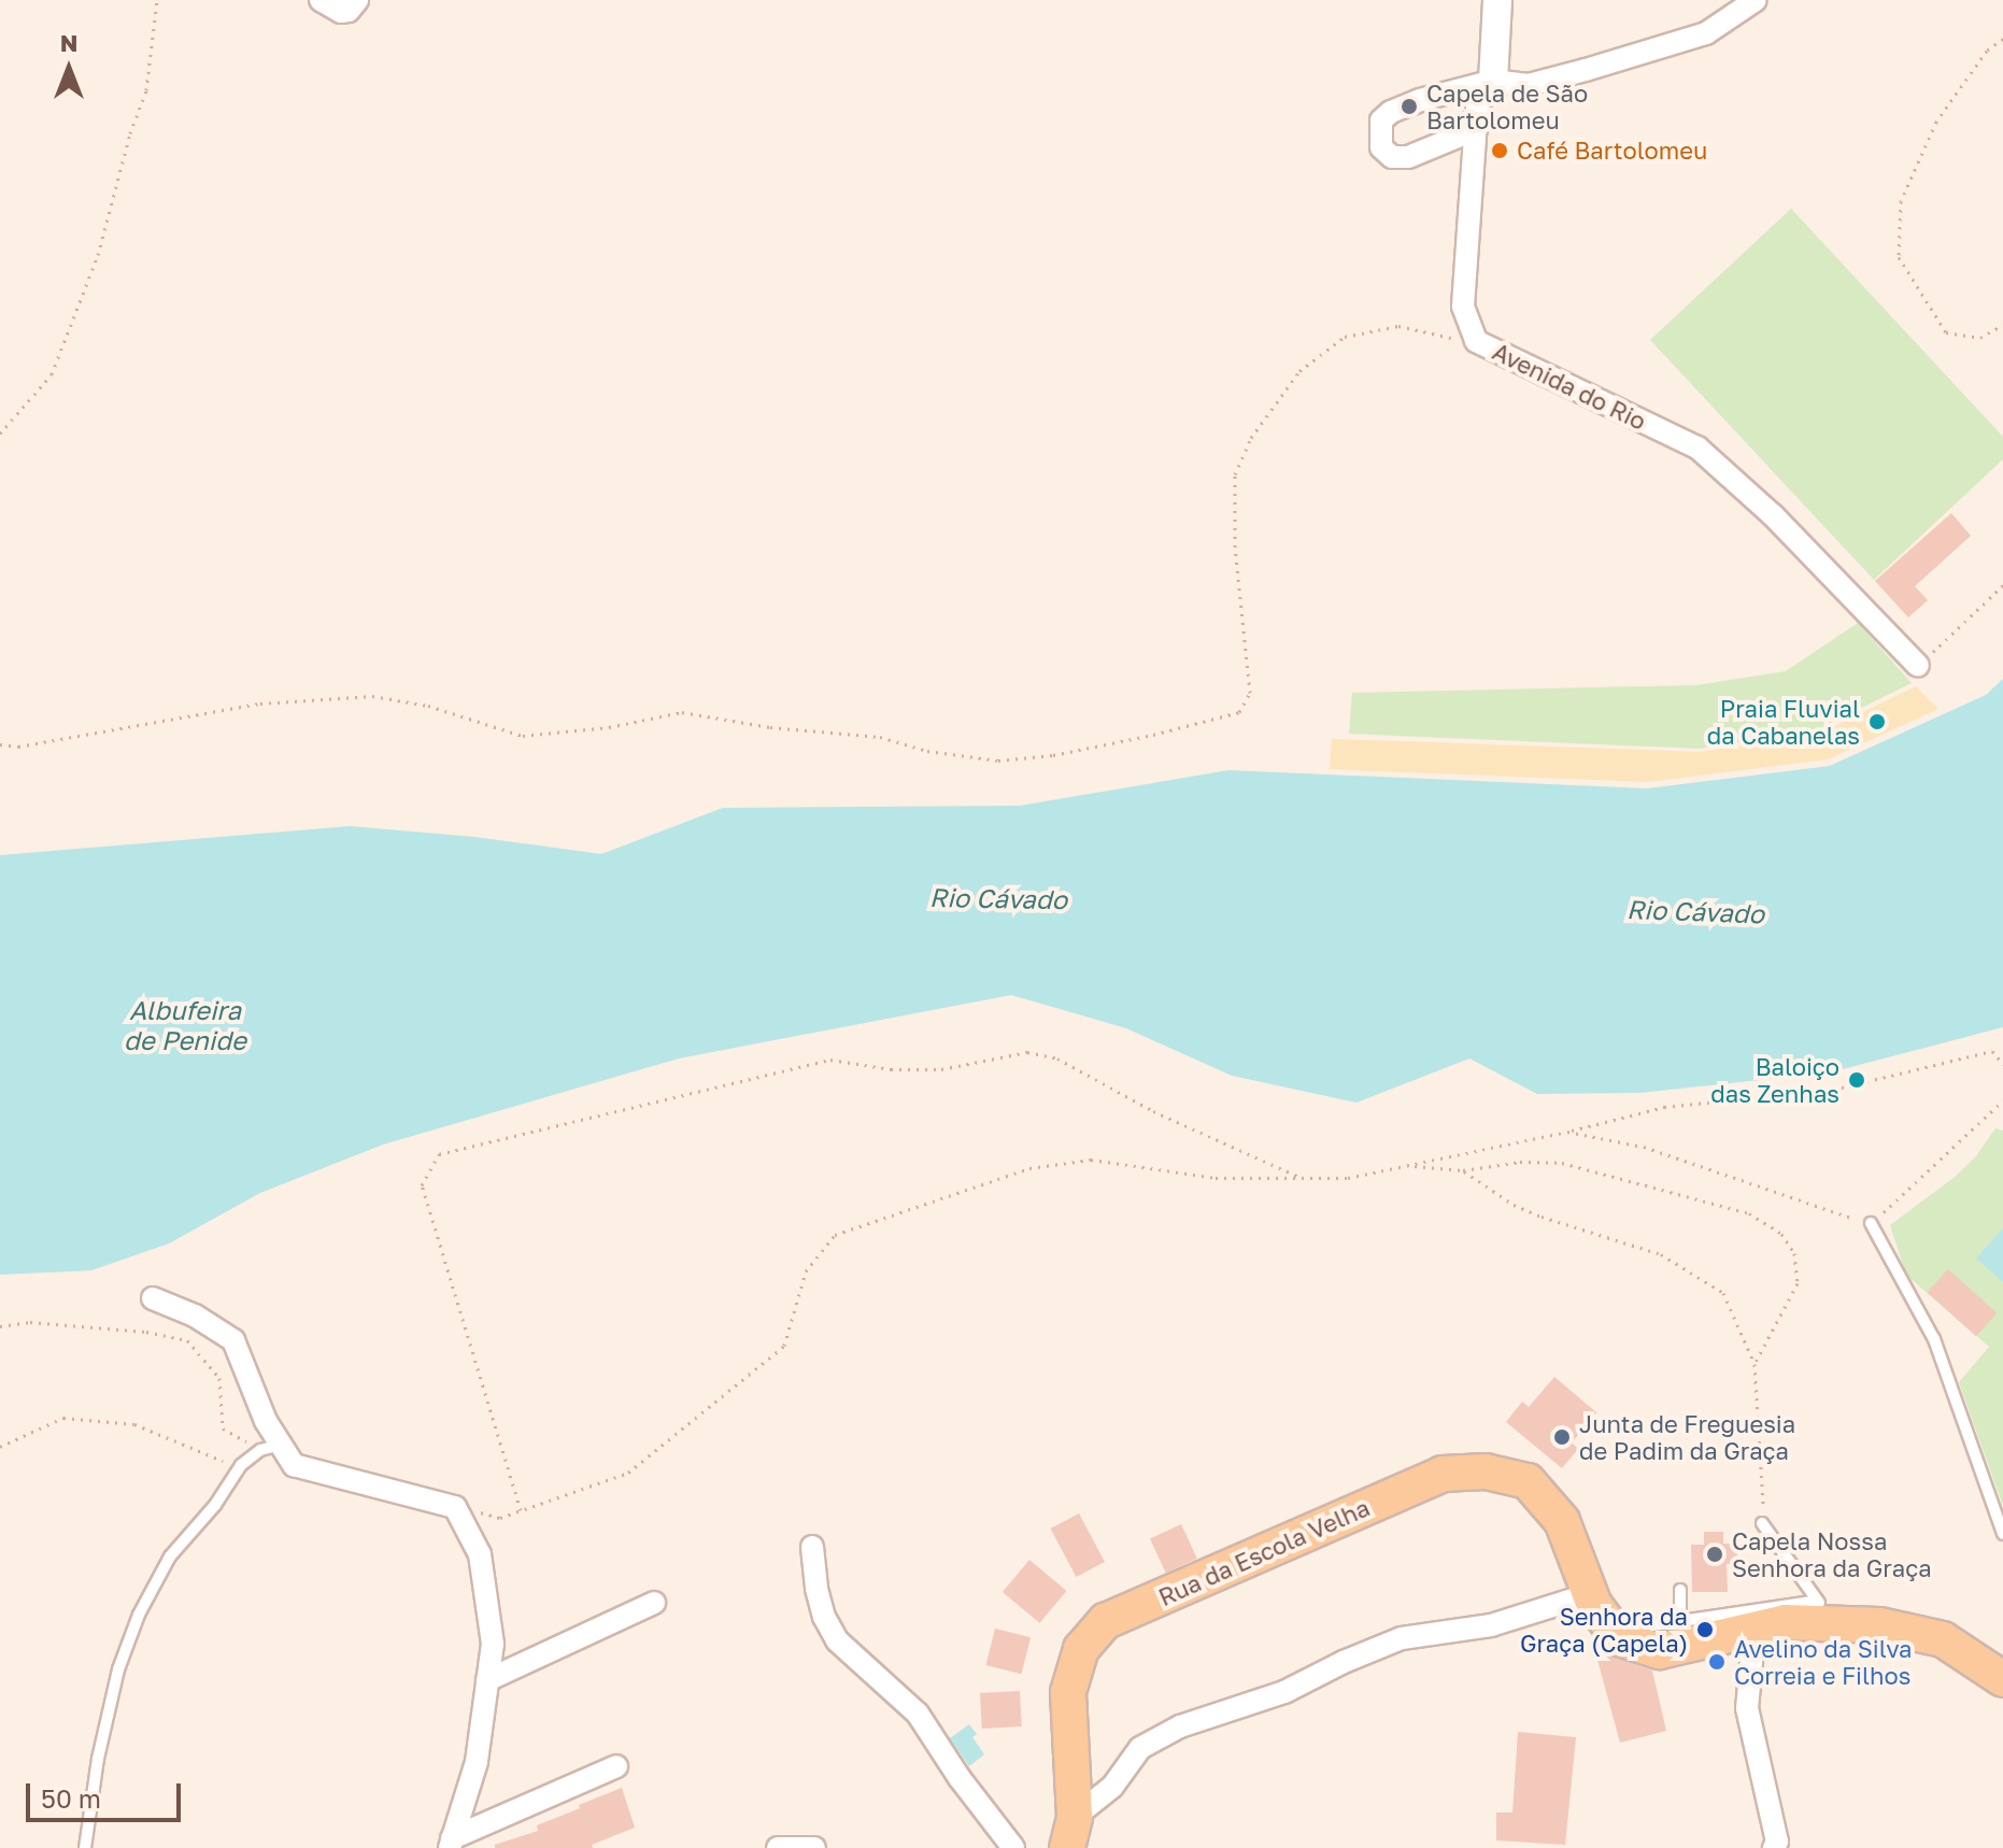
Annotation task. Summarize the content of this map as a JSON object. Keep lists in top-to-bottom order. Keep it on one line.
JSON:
{"streets":{"main road":["Rua da Escola Velha"],"street":["Avenida do Rio"]},"water":["Rio Cávado","Albufeira de Penide"],"places":["Capela de São Bartolomeu","Café Bartolomeu","Praia Fluvial da Cabanelas","Baloiço das Zenhas","Junta de Freguesia de Padim da Graça","Capela Nossa Senhora da Graça","Senhora da Graça (Capela)","Avelino da Silva Correia e Filhos"],"scale_bar":"50 m","north":"top"}
